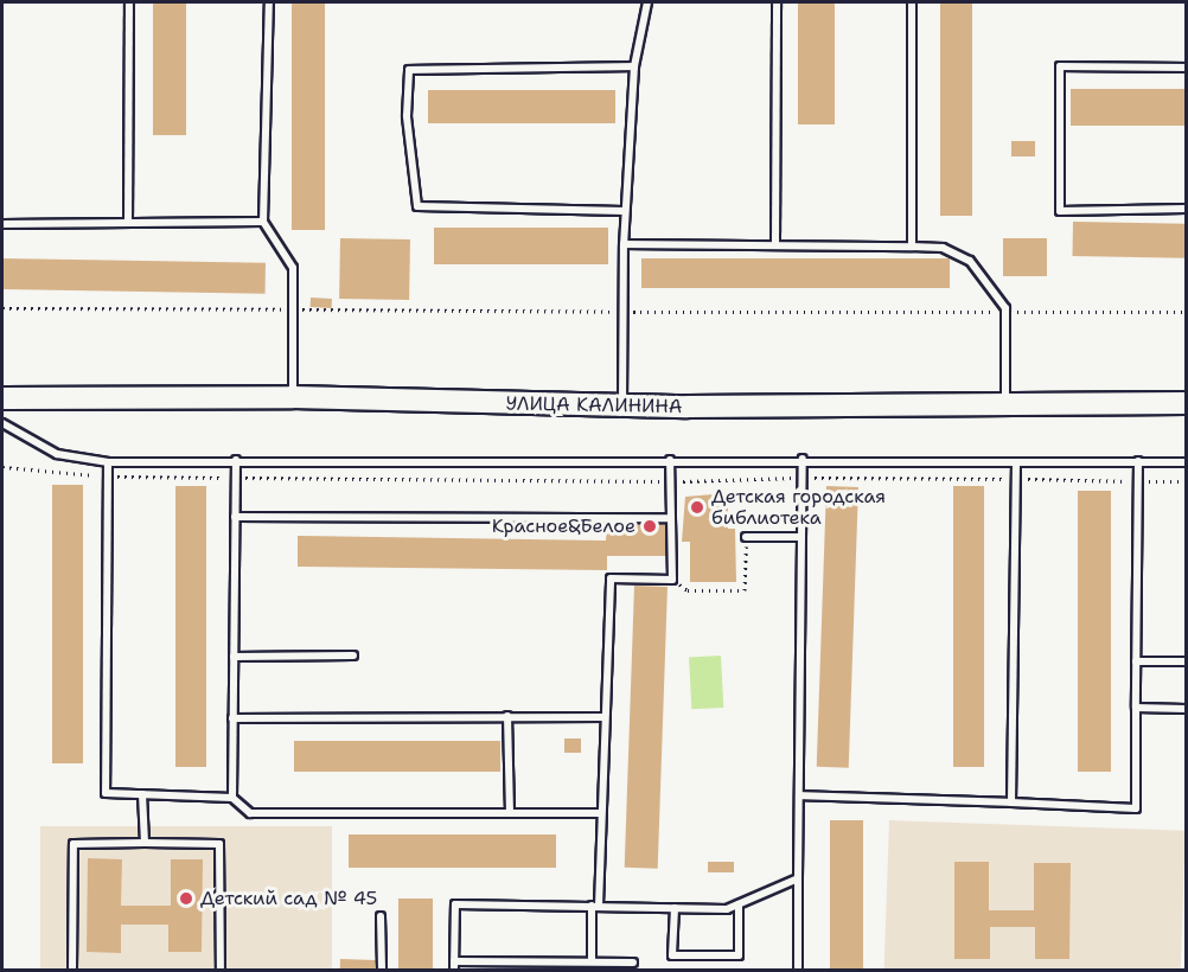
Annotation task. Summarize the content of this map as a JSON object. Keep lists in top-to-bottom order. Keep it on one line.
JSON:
{"streets":{"street":["УЛИЦА КАЛИНИНА"]},"places":["Детская городская библиотека","Красное&Белое","Детский сад № 45"]}
